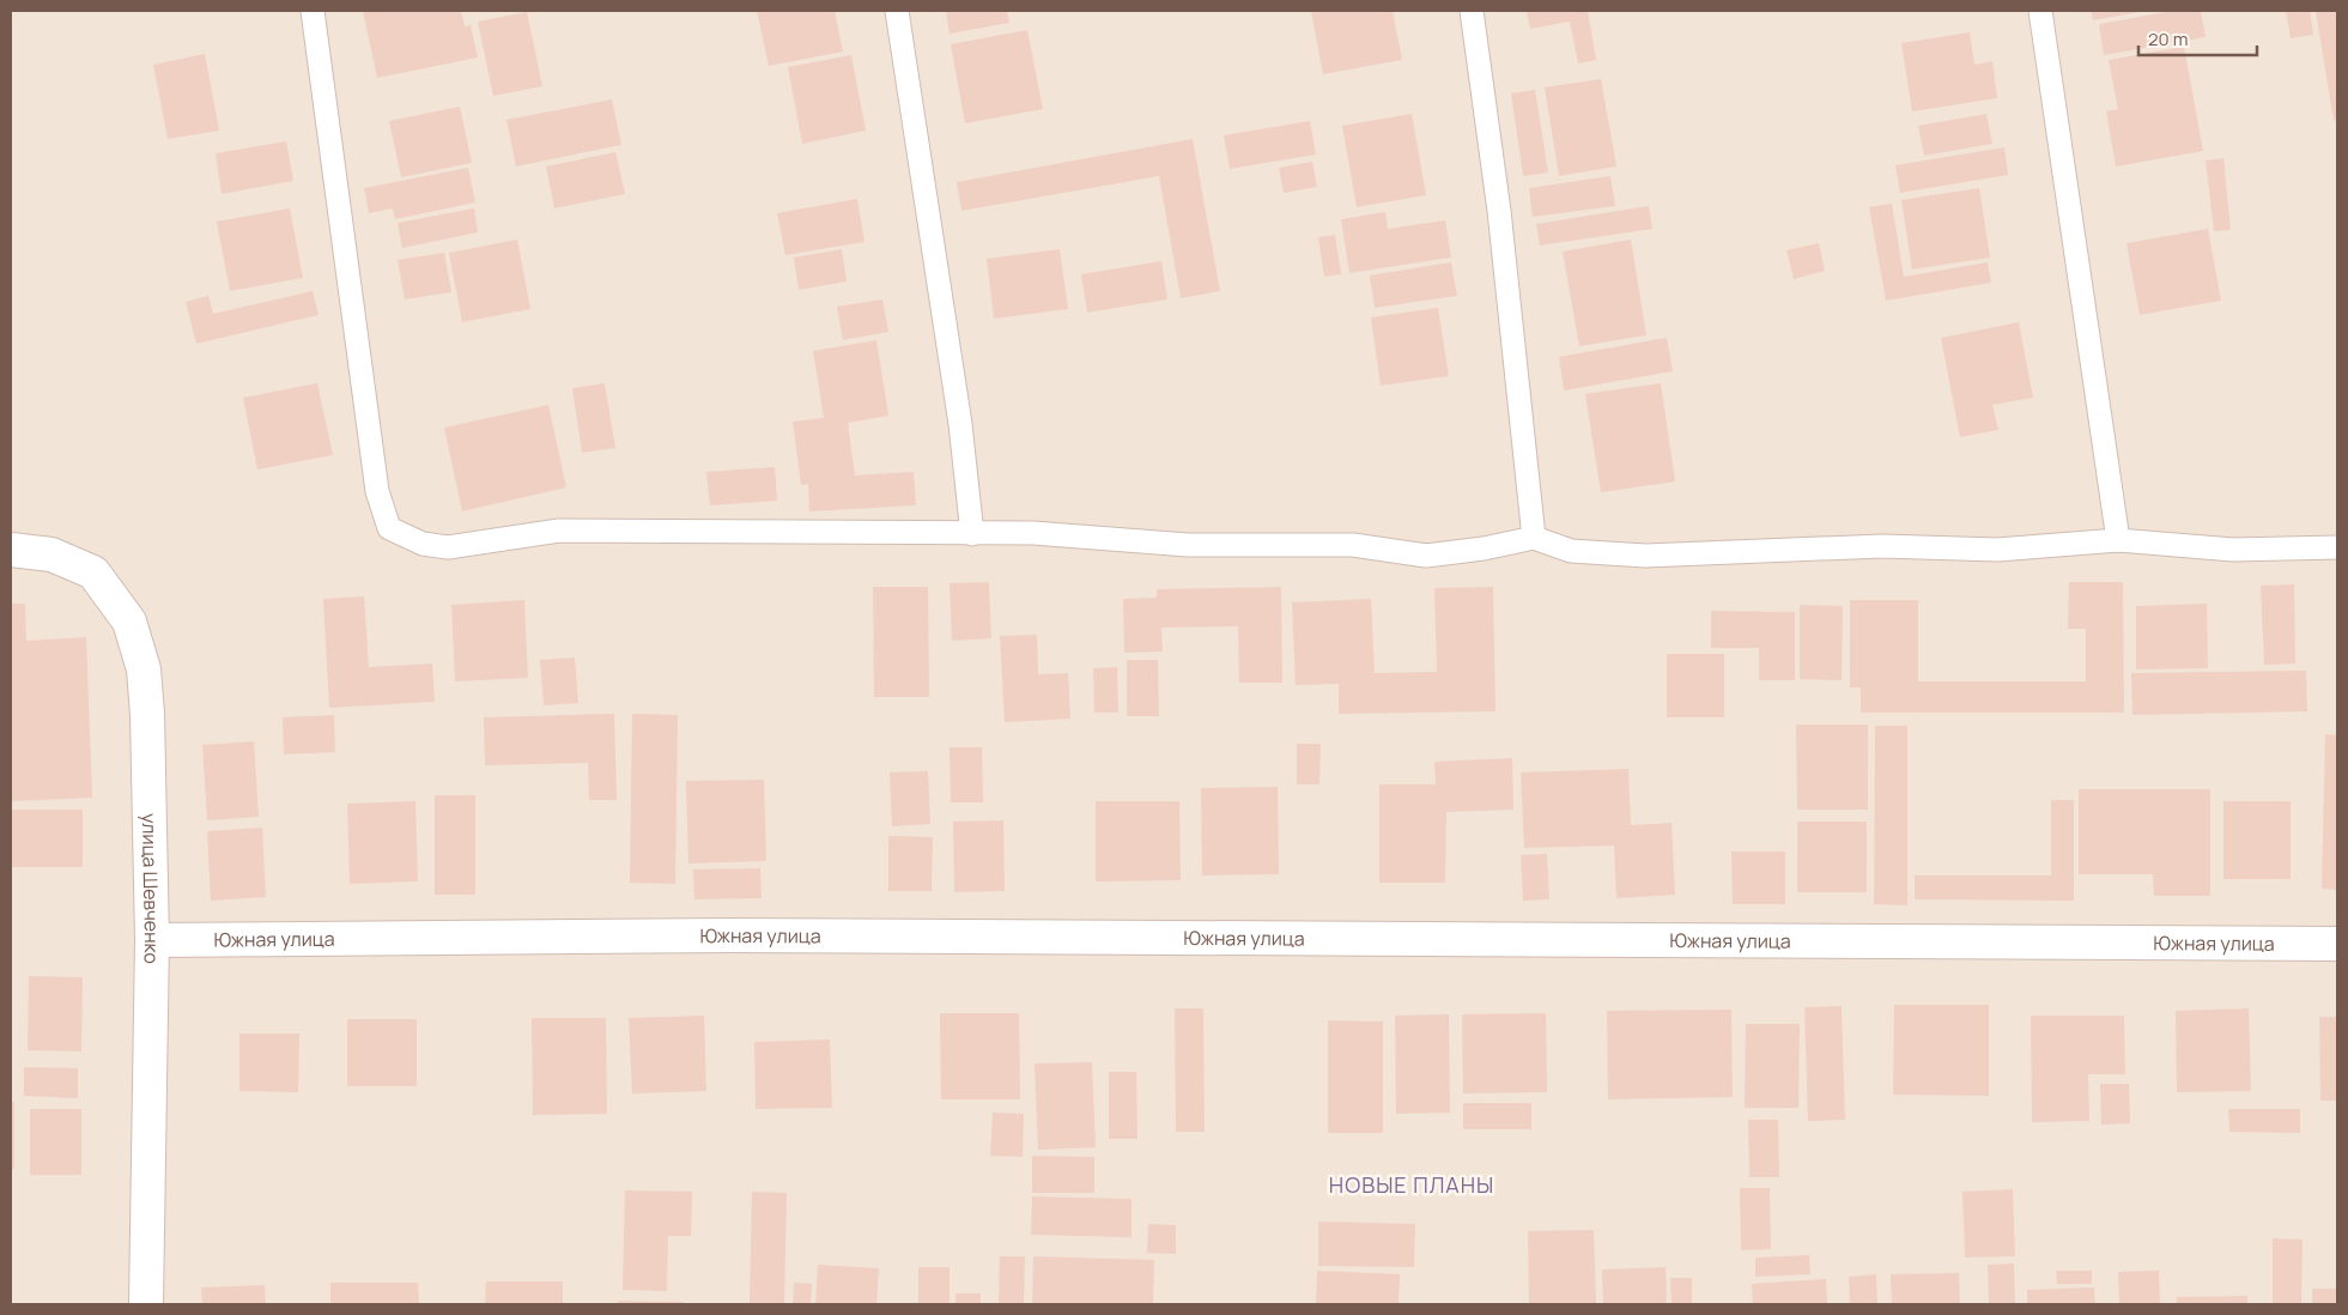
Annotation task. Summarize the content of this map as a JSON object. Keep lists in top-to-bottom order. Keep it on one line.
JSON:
{"streets":{"street":["улица Шевченко","Южная улица"]},"crossings":[["улица Шевченко","Южная улица"]],"districts":["НОВЫЕ ПЛАНЫ"],"scale_bar":"20 m"}
